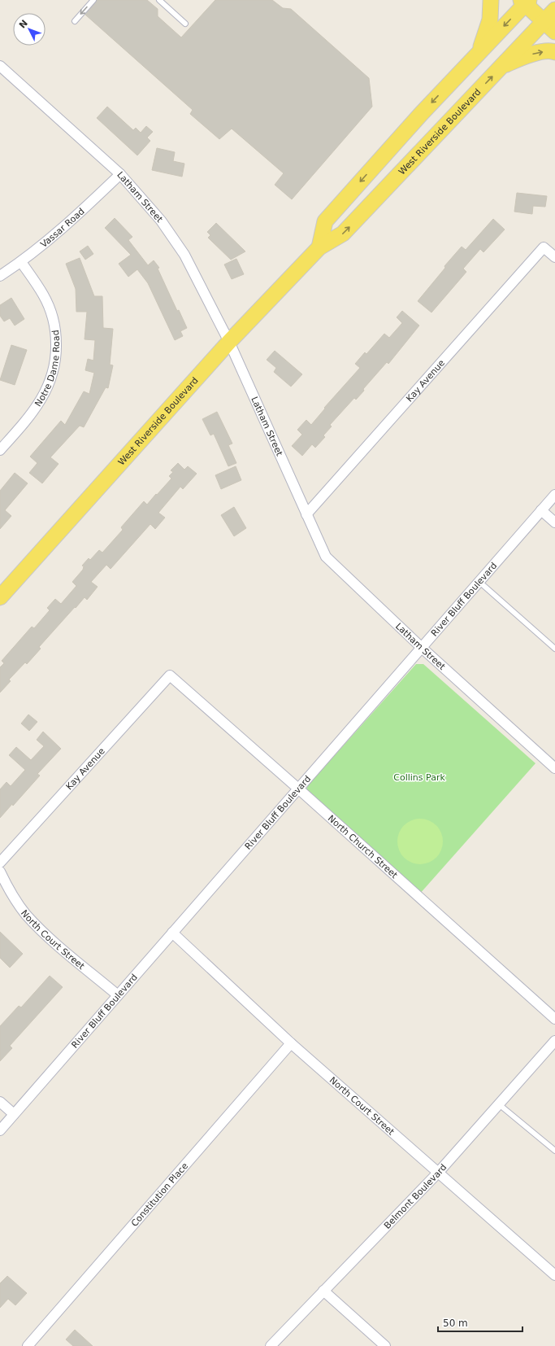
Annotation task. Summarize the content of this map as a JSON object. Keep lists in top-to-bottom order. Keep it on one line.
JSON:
{"streets":{"main road":["West Riverside Boulevard"],"street":["Latham Street","Vassar Road","Notre Dame Road","Kay Avenue","River Bluff Boulevard","North Church Street","North Court Street","Constitution Place","Belmont Boulevard"]},"crossings":[["West Riverside Boulevard","Latham Street"],["Latham Street","Vassar Road"],["Latham Street","Kay Avenue"],["Latham Street","River Bluff Boulevard"],["Vassar Road","Notre Dame Road"],["Kay Avenue","North Church Street"],["River Bluff Boulevard","North Church Street"],["River Bluff Boulevard","North Court Street"],["North Court Street","Constitution Place"],["North Court Street","Belmont Boulevard"]],"parks":["Collins Park"],"scale_bar":"50 m","north":"top left"}
